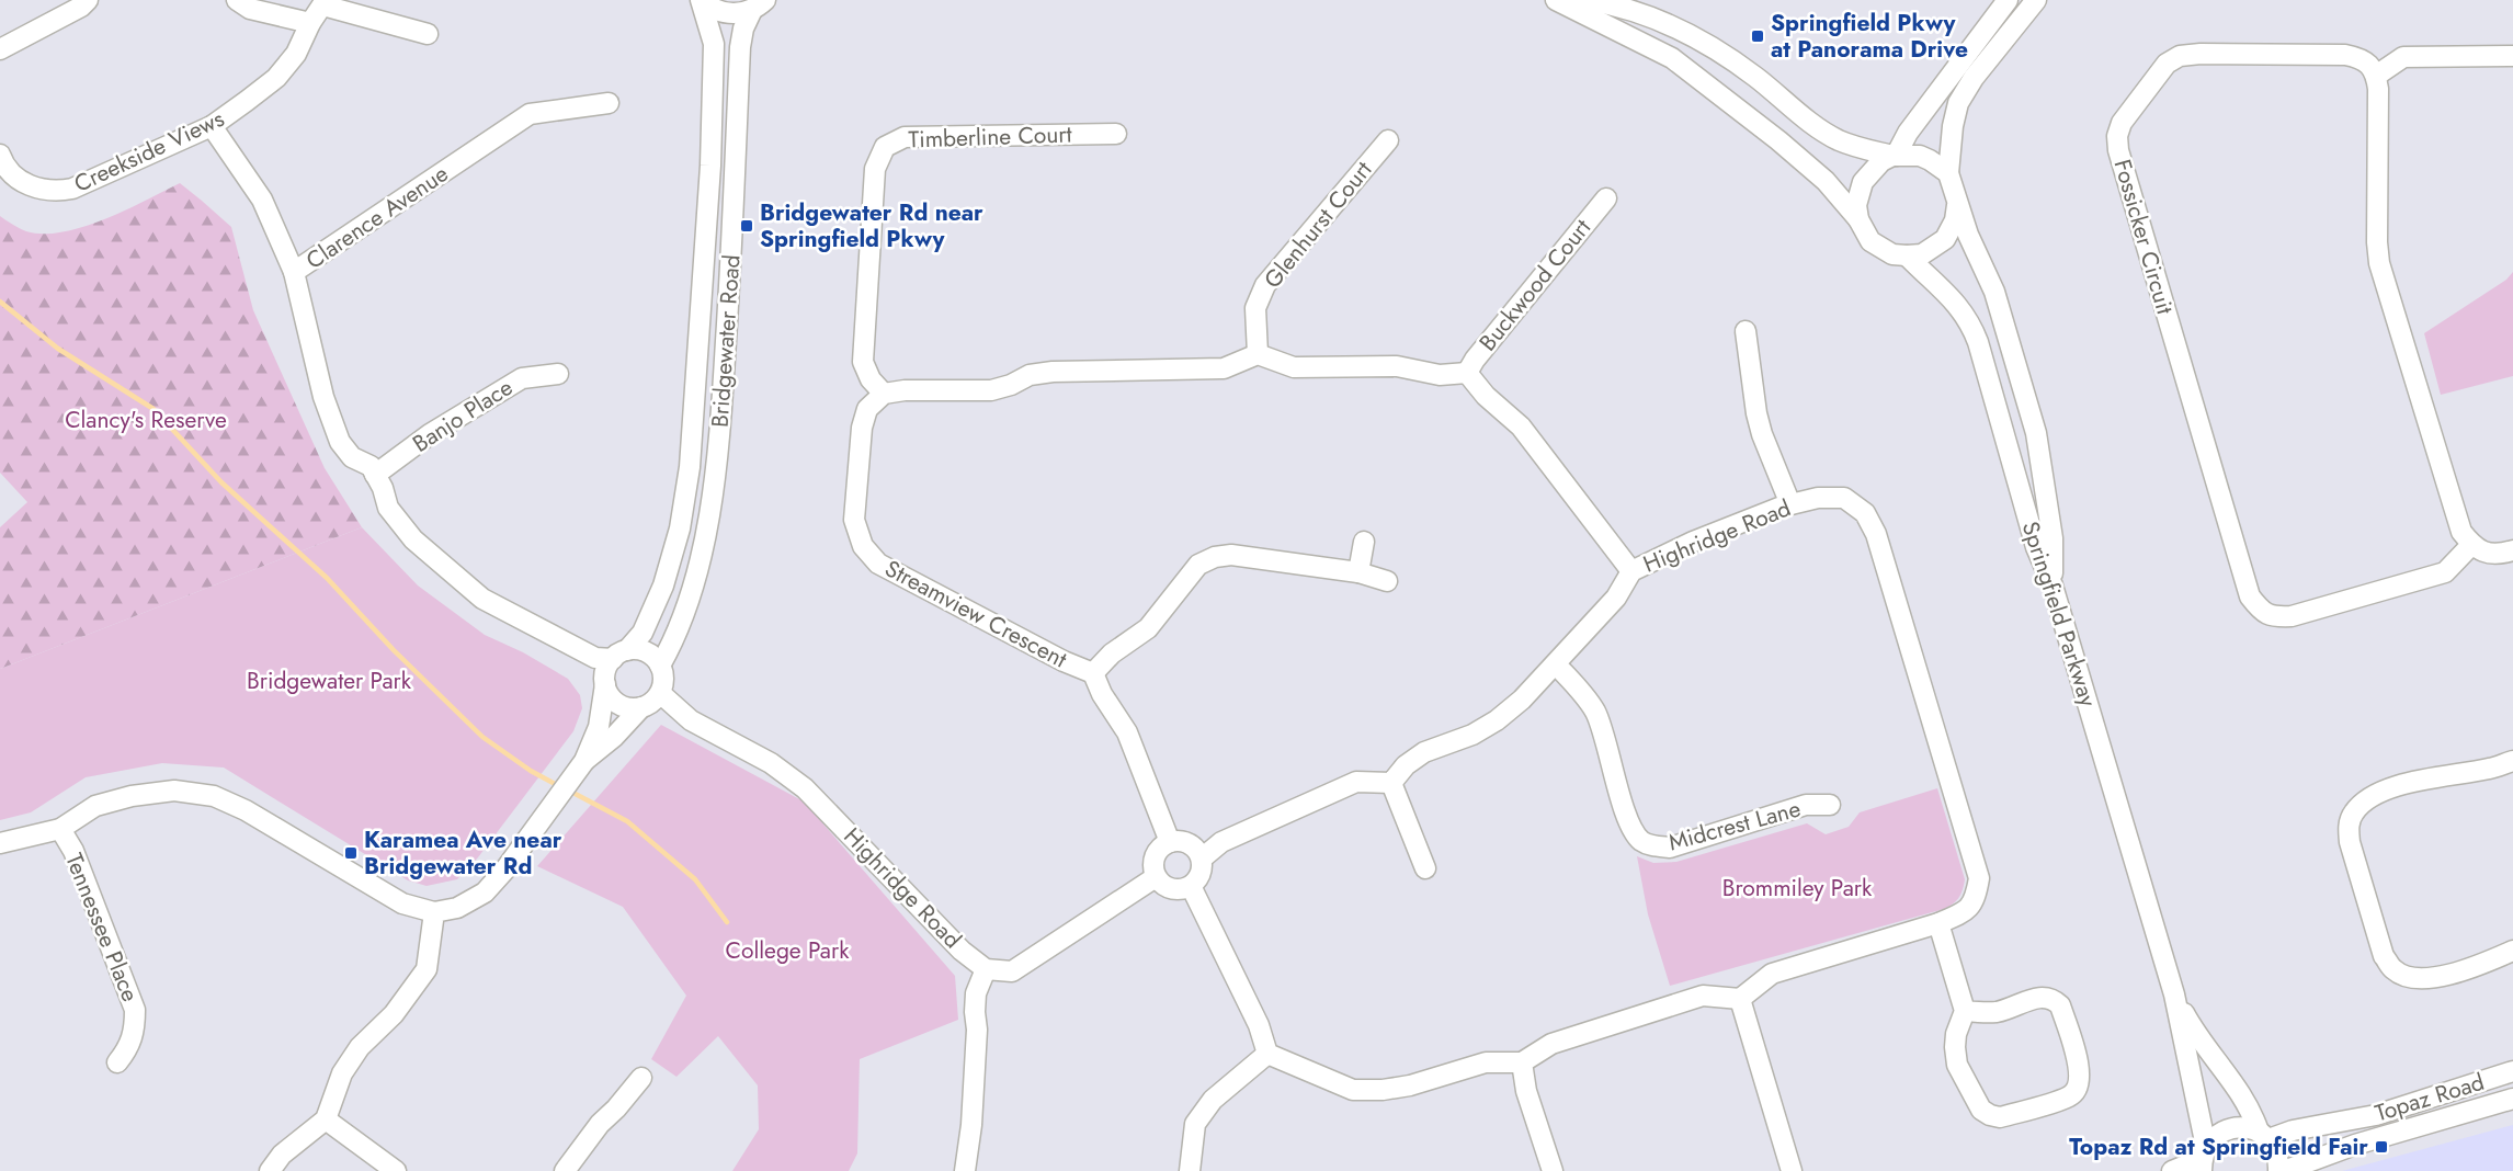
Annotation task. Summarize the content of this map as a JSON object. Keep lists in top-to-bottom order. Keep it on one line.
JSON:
{"streets":{"street":["Timberline Court","Creekside Views","Clarence Avenue","Glenhurst Court","Fossicker Circuit","Buckwood Court","Bridgewater Road","Banjo Place","Highridge Road","Streamview Crescent","Springfield Parkway","Midcrest Lane","Tennessee Place","Topaz Road"]},"crossings":[["Timberline Court","Streamview Crescent"],["Clarence Avenue","Bridgewater Road"],["Clarence Avenue","Banjo Place"],["Clarence Avenue","Highridge Road"],["Bridgewater Road","Highridge Road"],["Highridge Road","Midcrest Lane"],["Springfield Parkway","Topaz Road"]],"parks":["Clancy's Reserve","Bridgewater Park","Brommiley Park","College Park"],"places":{"transit":["Springfield Pkwy at Panorama Drive","Bridgewater Rd near Springfield Pkwy","Karamea Ave near Bridgewater Rd","Topaz Rd at Springfield Fair"]}}
